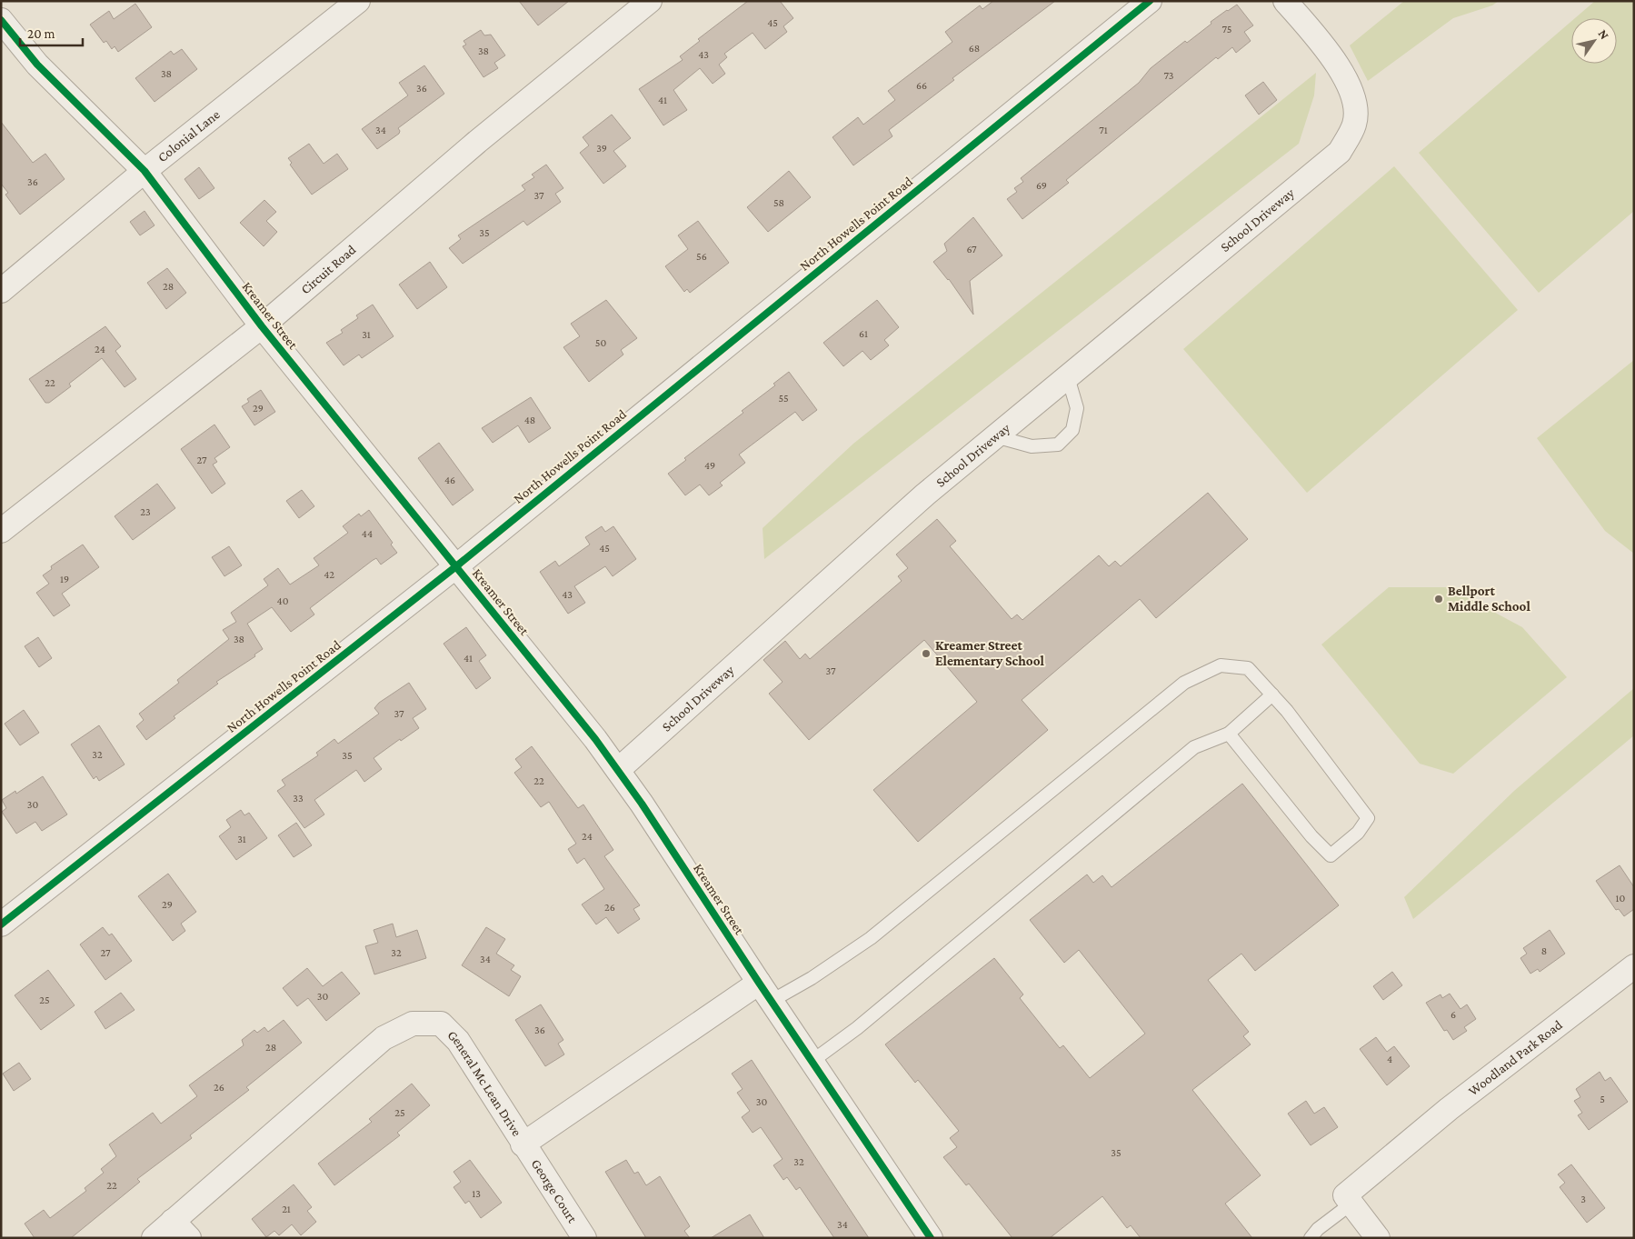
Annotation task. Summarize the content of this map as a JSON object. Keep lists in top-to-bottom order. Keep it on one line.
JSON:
{"streets":{"street":["Colonial Lane","School Driveway","North Howells Point Road","Circuit Road","Kreamer Street","Woodland Park Road","General Mc Lean Drive","George Court"]},"crossings":[["Colonial Lane","Kreamer Street"],["School Driveway","Kreamer Street"],["North Howells Point Road","Kreamer Street"],["Circuit Road","Kreamer Street"],["Kreamer Street","General Mc Lean Drive"],["General Mc Lean Drive","George Court"]],"places":["Bellport Middle School","Kreamer Street Elementary School"],"house_numbers":["45","75","68","38","43","38","73","66","36","41","34","71","39","36","69","37","58","35","67","56","28","61","31","50","24","22","55","29","48","27","49","46","23","44","45","42","19","43","40","38","41","37","37","32","35","22","33","30","24","31","10","29","26","8","27","32","34","30","25","6","36","28","4","26","5","30","25","35","32","22","13","3","21","34"],"scale_bar":"20 m","north":"top right"}
